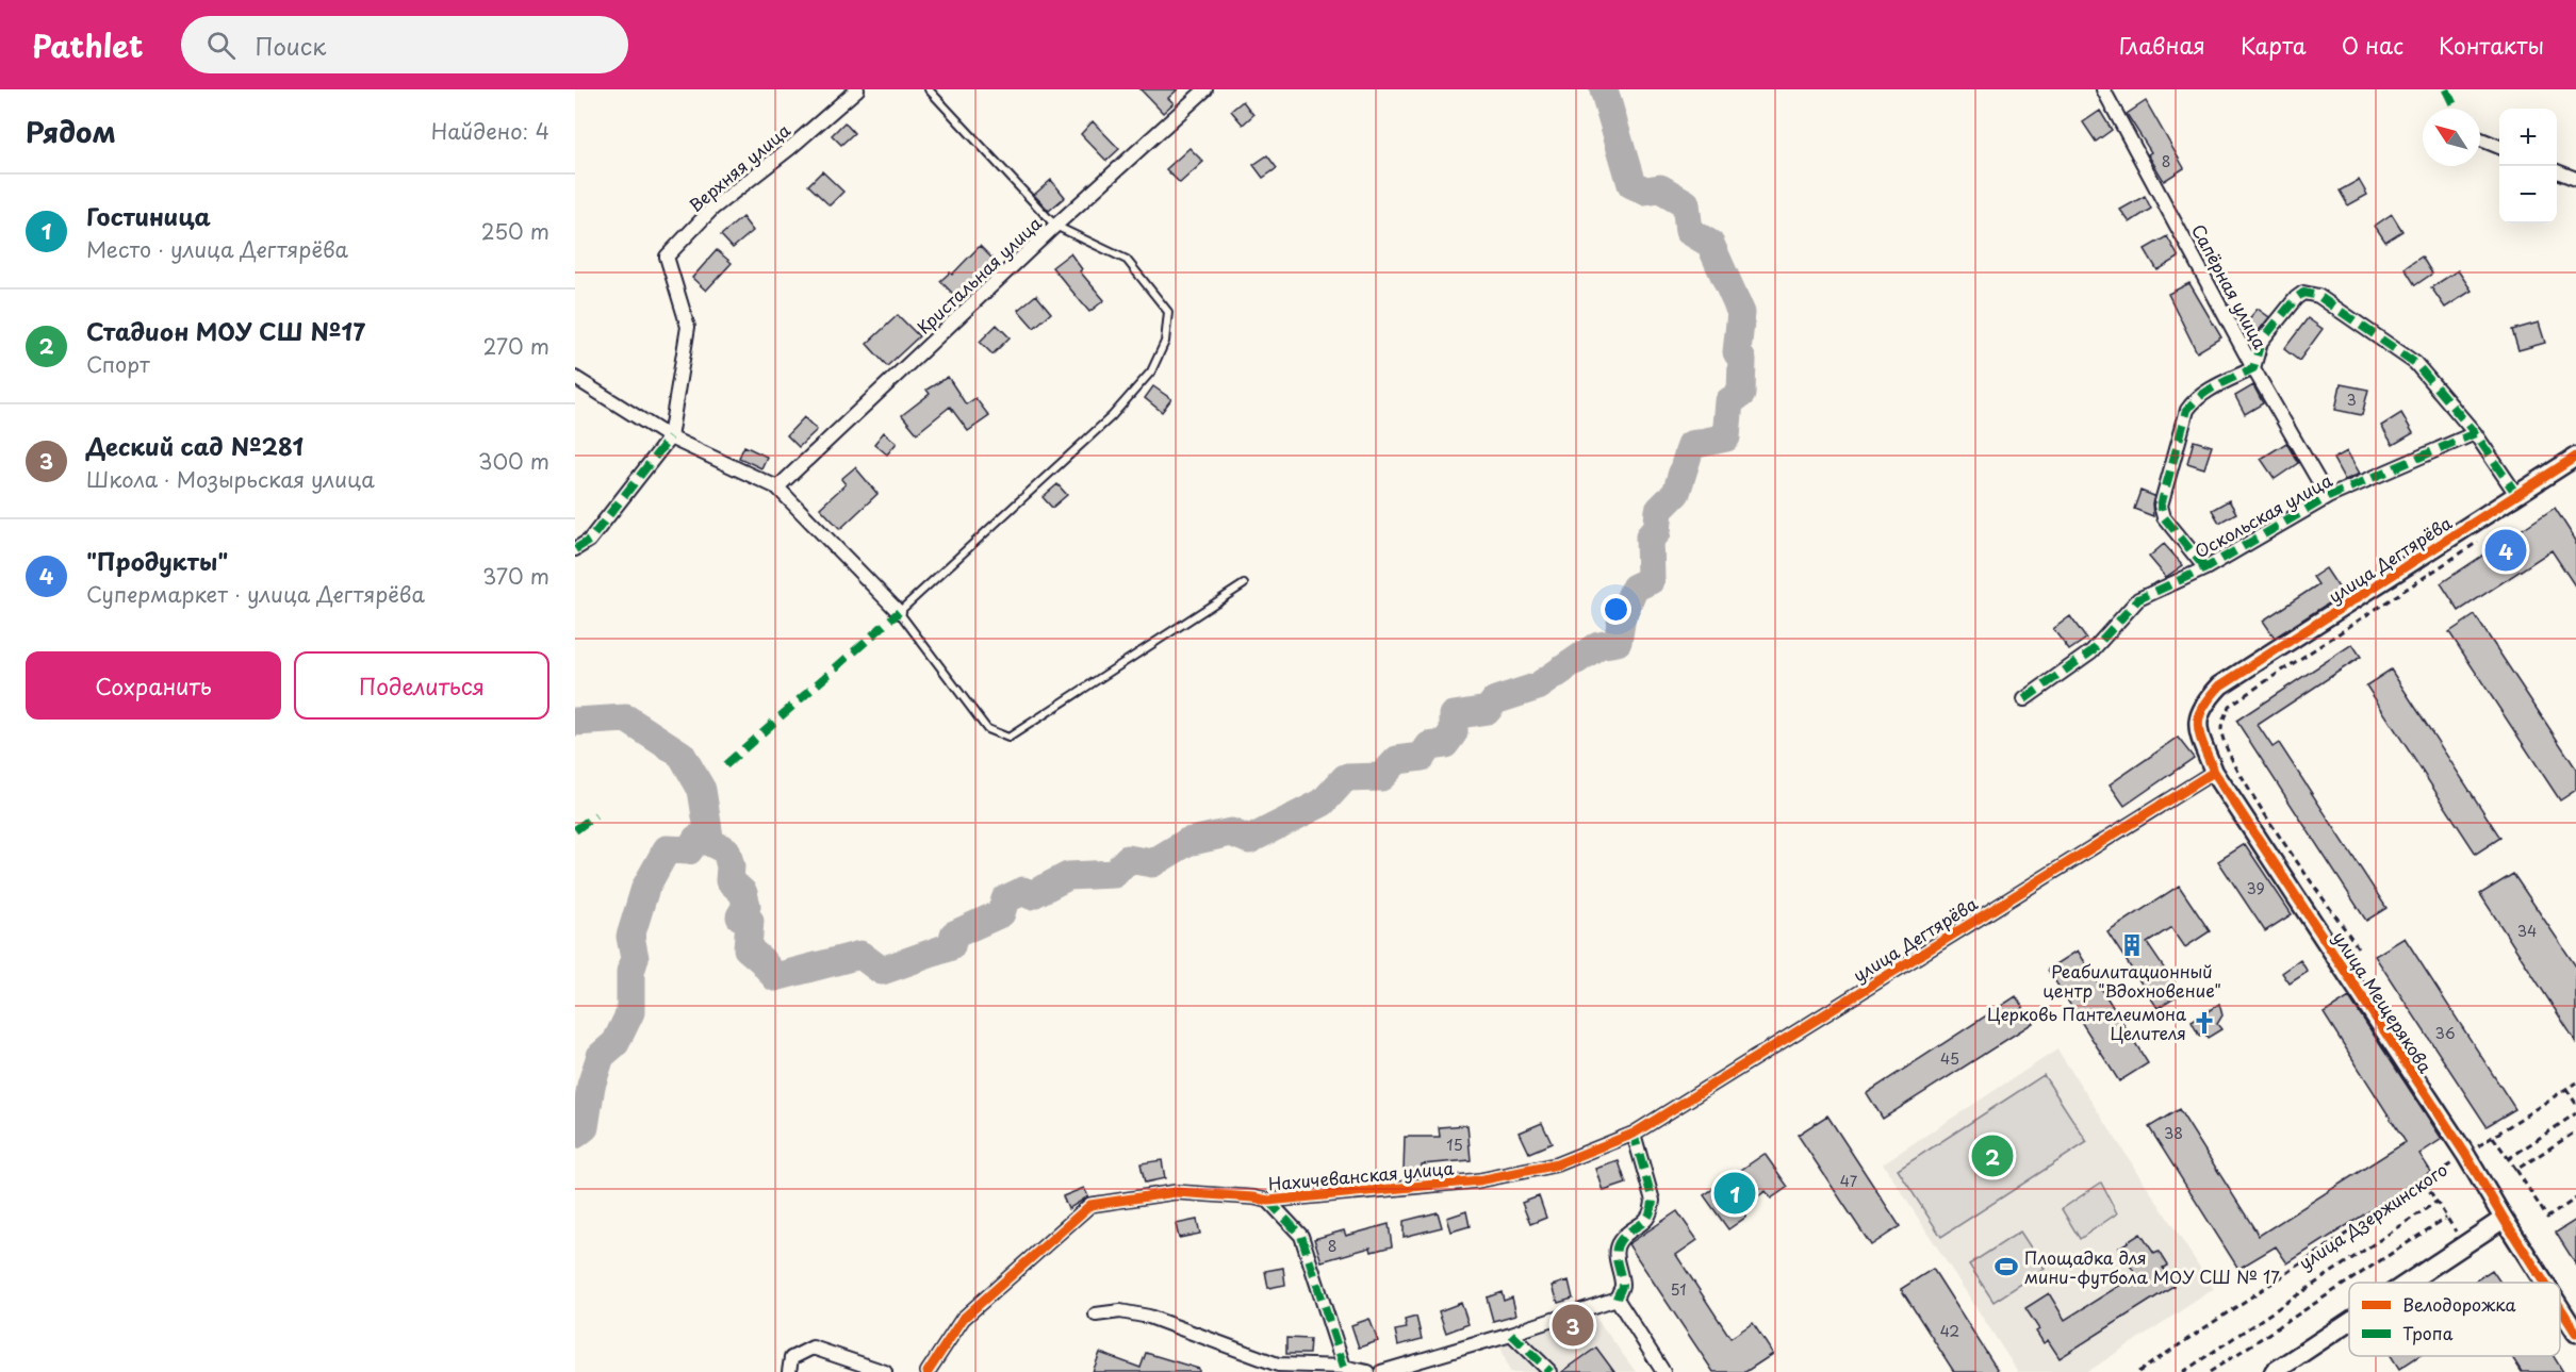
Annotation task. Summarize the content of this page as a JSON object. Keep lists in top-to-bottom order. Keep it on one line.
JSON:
{"streets":{"street":["Верхняя улица","Кристальная улица","Сапёрная улица","Оскольская улица","улица Дегтярёва","улица Мещерякова","Нахичеванская улица"],"path":["улица Дзержинского"]},"crossings":[["Сапёрная улица","Оскольская улица"],["улица Дегтярёва","улица Мещерякова"],["улица Дегтярёва","Нахичеванская улица"],["улица Мещерякова","улица Дзержинского"]],"places":{"building":["Реабилитационный центр \"Вдохновение\""],"church":["Церковь Пантелеимона Целителя"],"sports":["Площадка для мини-футбола МОУ СШ № 17"]},"house_numbers":["8","3","39","34","36","45","38","15","47","8","51","42"],"legend":["Велодорожка","Тропа"],"north":"top left","page":{"header":"Pathlet","search":"Поиск","nav":["Главная","Карта","О нас","Контакты"],"heading":["Рядом","Найдено: 4"],"map_buttons":["+","−"],"list":[{"mark":"1","name":"Гостиница","note":"Место · улица Дегтярёва","value":"250 m"},{"mark":"2","name":"Стадион МОУ СШ №17","note":"Спорт","value":"270 m"},{"mark":"3","name":"Деский сад №281","note":"Школа · Мозырьская улица","value":"300 m"},{"mark":"4","name":"\"Продукты\"","note":"Супермаркет · улица Дегтярёва","value":"370 m"}],"pins":["4","2","1","3"],"buttons":["Сохранить","Поделиться"]}}
